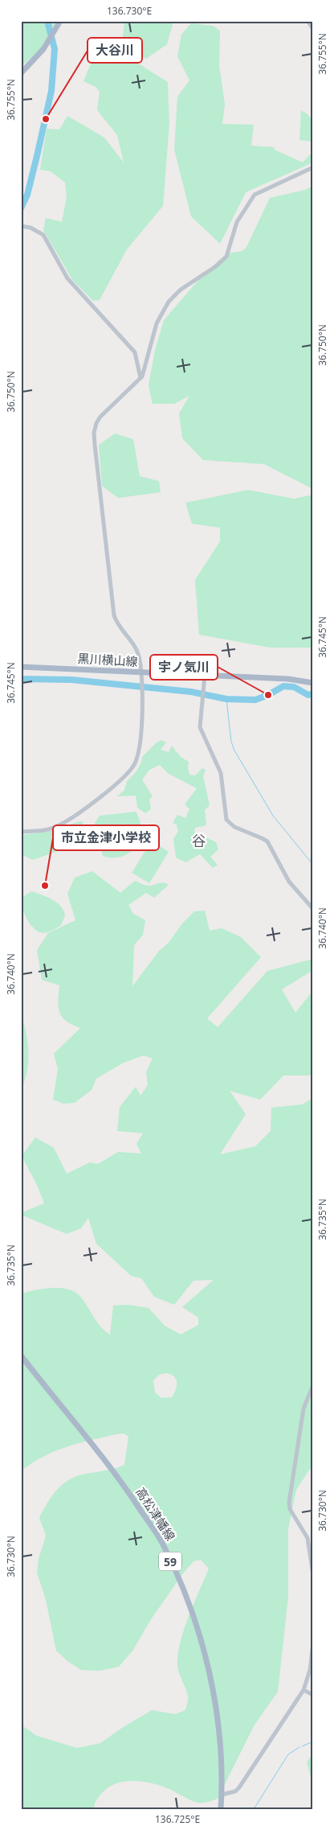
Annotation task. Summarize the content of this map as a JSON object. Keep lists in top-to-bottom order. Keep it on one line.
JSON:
{"streets":{"main road":["黒川横山線","高松津幡線","59"]},"districts":["谷"],"places":["大谷川","宇ノ気川","市立金津小学校"],"coordinates":["136.730°E","36.755°N","36.750°N","36.745°N","36.740°N","36.735°N","36.730°N","136.725°E"]}
